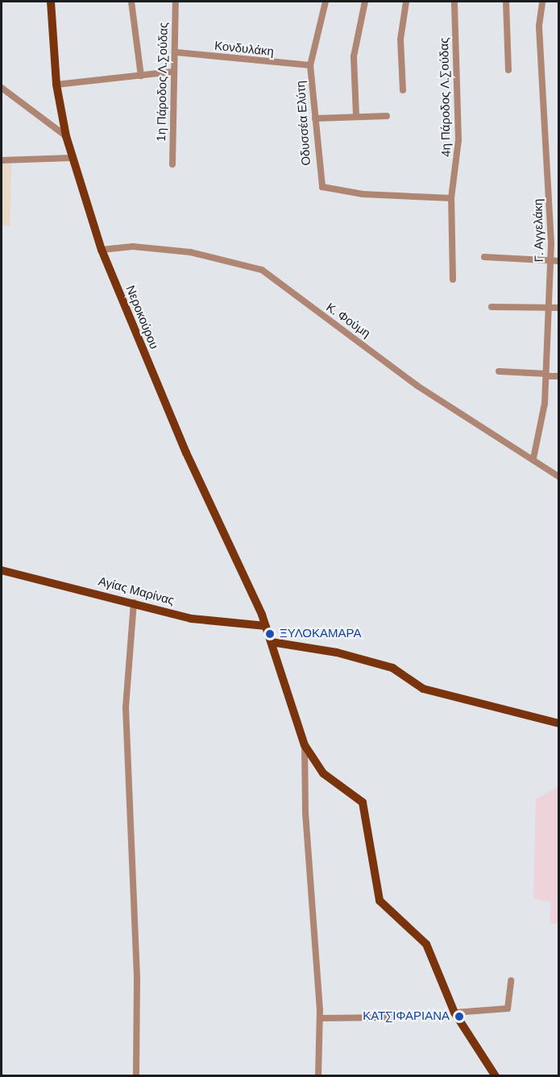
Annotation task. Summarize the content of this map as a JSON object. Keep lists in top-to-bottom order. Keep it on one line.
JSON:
{"streets":{"main road":["Νεροκούρου","Αγίας Μαρίνας"],"street":["Κονδυλάκη","1η Πάροδος Λ.Σούδας","4η Πάροδος Λ.Σούδας","Οδυσσέα Ελύτη","Γ. Αγγελάκη","Κ. Φούμη"]},"crossings":[["Κονδυλάκη","1η Πάροδος Λ.Σούδας"],["Κονδυλάκη","Οδυσσέα Ελύτη"],["4η Πάροδος Λ.Σούδας","Οδυσσέα Ελύτη"],["Γ. Αγγελάκη","Κ. Φούμη"],["Νεροκούρου","Κ. Φούμη"],["Νεροκούρου","Αγίας Μαρίνας"]],"places":["ΞΥΛΟΚΑΜΑΡΑ","ΚΑΤΣΙΦΑΡΙΑΝΑ"]}
